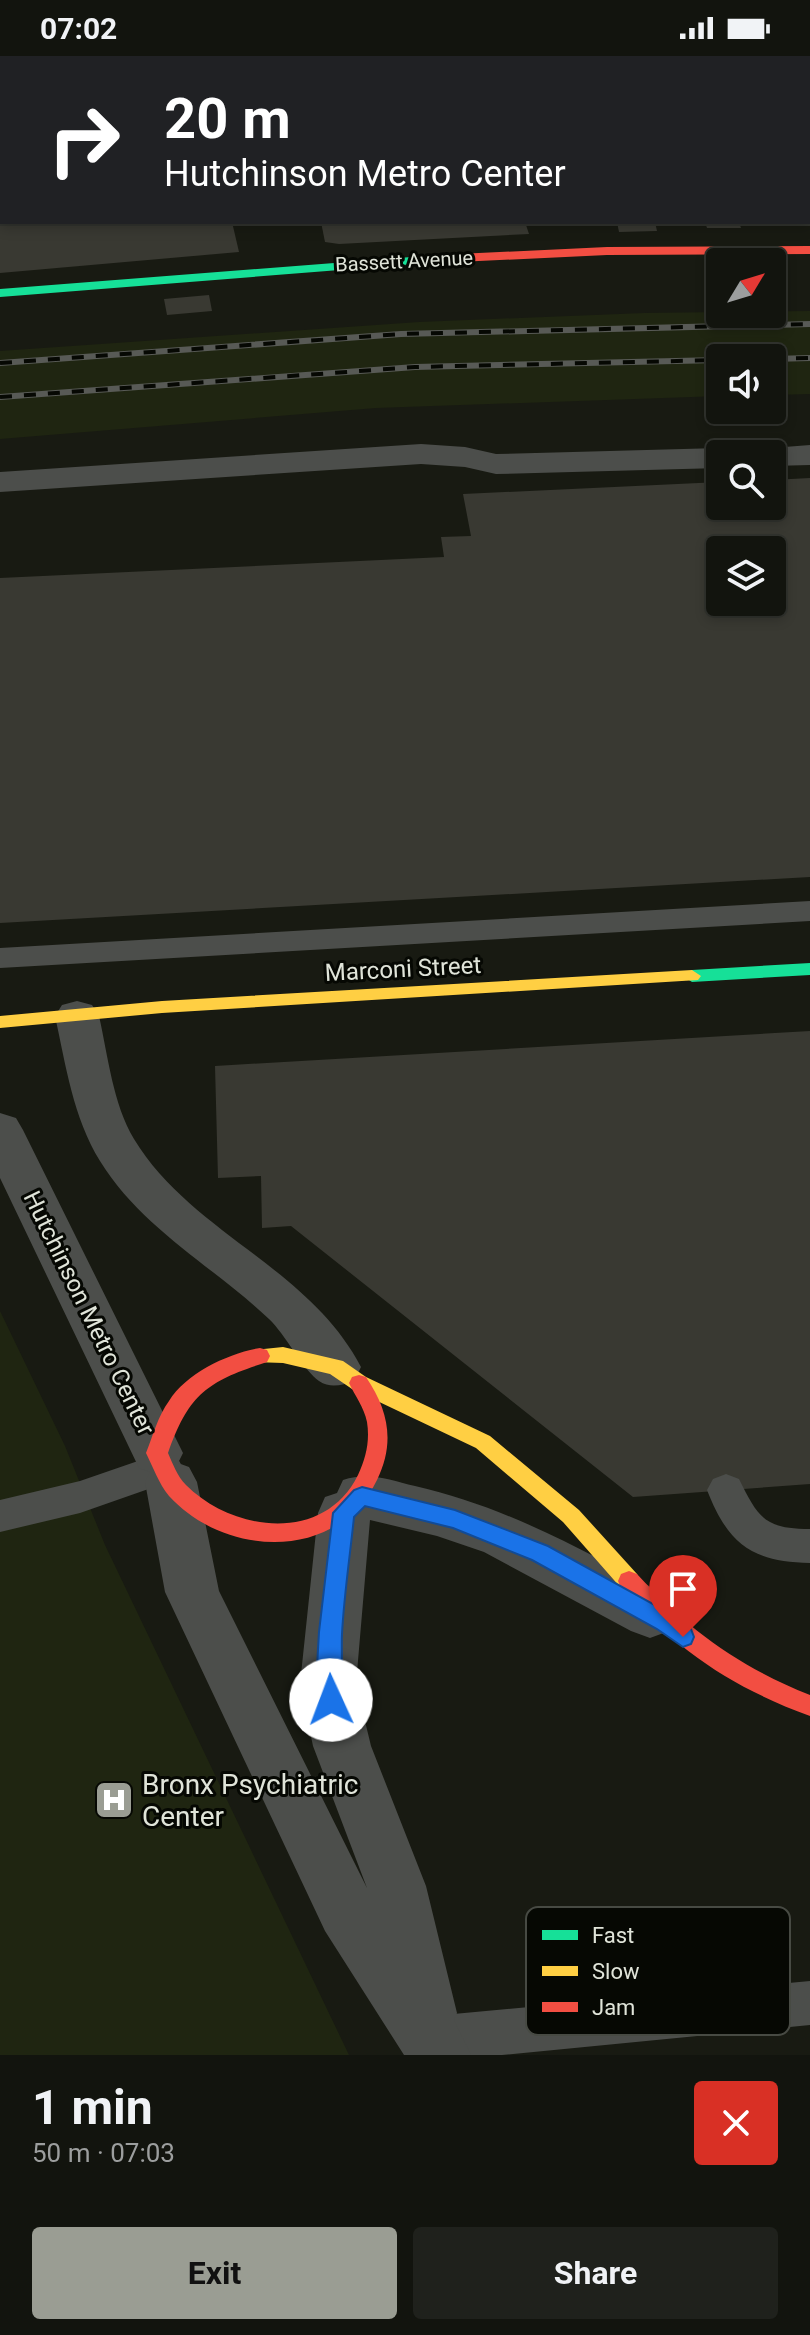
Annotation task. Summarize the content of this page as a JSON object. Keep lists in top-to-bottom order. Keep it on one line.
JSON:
{"streets":{"street":["Bassett Avenue","Marconi Street","Hutchinson Metro Center"]},"crossings":[["Marconi Street","Hutchinson Metro Center"]],"places":{"hospital":["Bronx Psychiatric Center"]},"legend":["Fast","Slow","Jam"],"north":"top right","page":{"status":"07:02","turn":["20 m","Hutchinson Metro Center"],"heading":["1 min","50 m · 07:03"],"buttons":["Exit","Share"]}}
